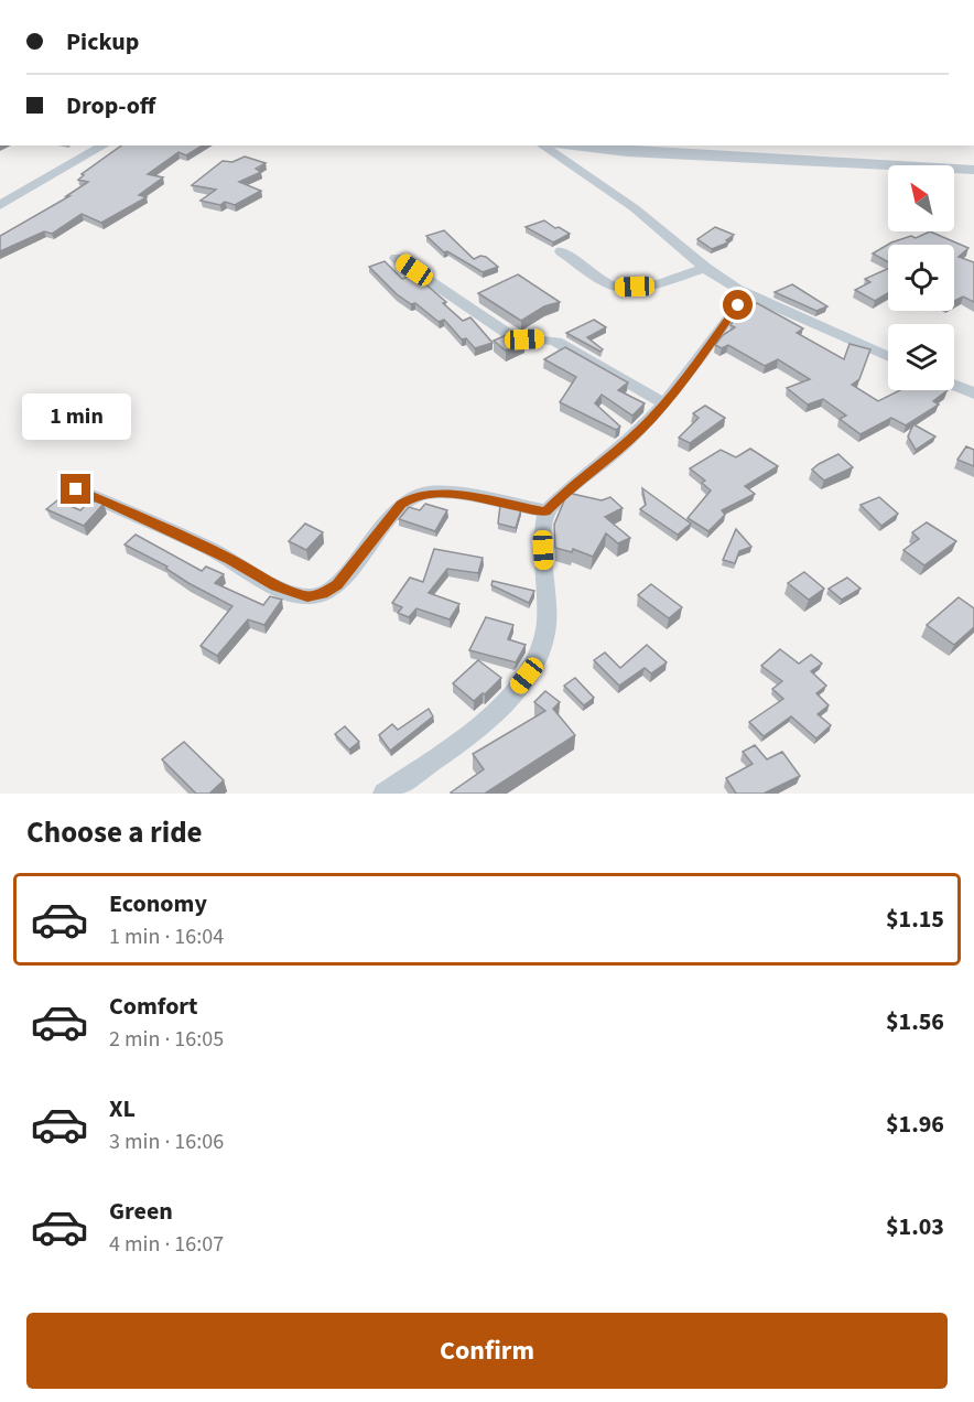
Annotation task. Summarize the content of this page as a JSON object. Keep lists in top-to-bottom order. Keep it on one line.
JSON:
{"north":"top left","page":{"banner":["Pickup","Drop-off"],"bubble":"1 min","heading":"Choose a ride","list":[{"name":"Economy","note":"1 min · 16:04","value":"$1.15"},{"name":"Comfort","note":"2 min · 16:05","value":"$1.56"},{"name":"XL","note":"3 min · 16:06","value":"$1.96"},{"name":"Green","note":"4 min · 16:07","value":"$1.03"}],"buttons":"Confirm"}}
